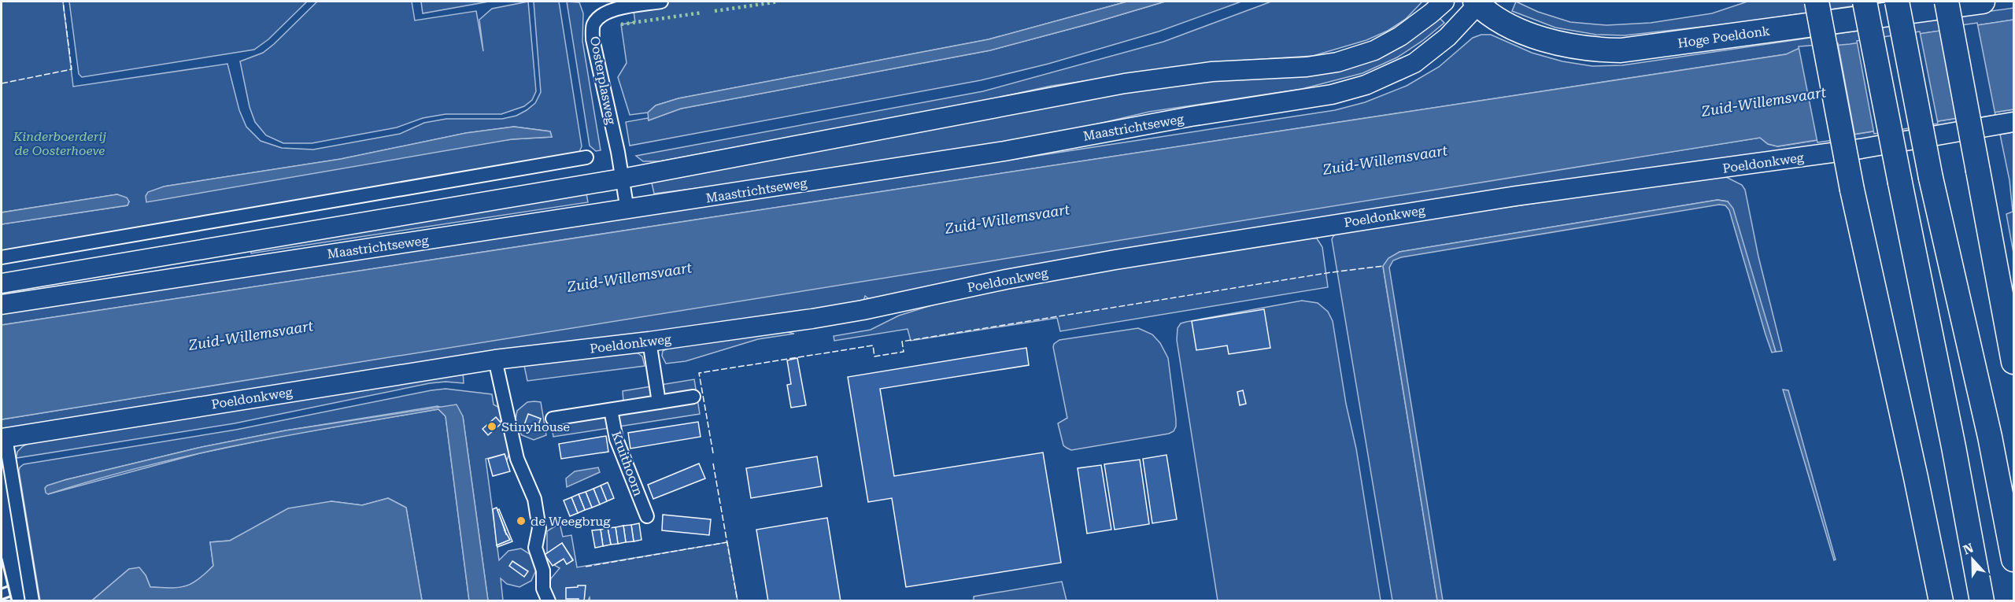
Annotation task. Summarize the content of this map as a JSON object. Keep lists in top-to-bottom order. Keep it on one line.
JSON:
{"streets":{"highway":["Hoge Poeldonk"],"main road":["Maastrichtseweg","Poeldonkweg"],"street":["Oosterplasweg","Kruithoorn"]},"crossings":[["Hoge Poeldonk","Maastrichtseweg"],["Oosterplasweg","Maastrichtseweg"]],"water":["Zuid-Willemsvaart"],"parks":["Kinderboerderij de Oosterhoeve"],"places":["Stinyhouse","de Weegbrug"],"north":"top"}
